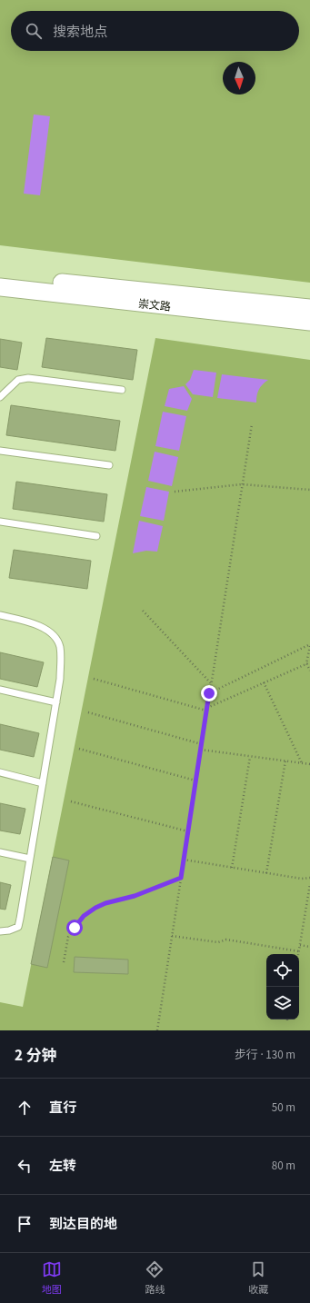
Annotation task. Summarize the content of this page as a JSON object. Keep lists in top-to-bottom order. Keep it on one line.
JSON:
{"streets":{"street":["崇文路"]},"north":"bottom","page":{"search":"搜索地点","heading":["2 分钟","步行 · 130 m"],"list":[["直行","50 m"],["左转","80 m"],"到达目的地"],"nav":["地图","路线","收藏"]}}
